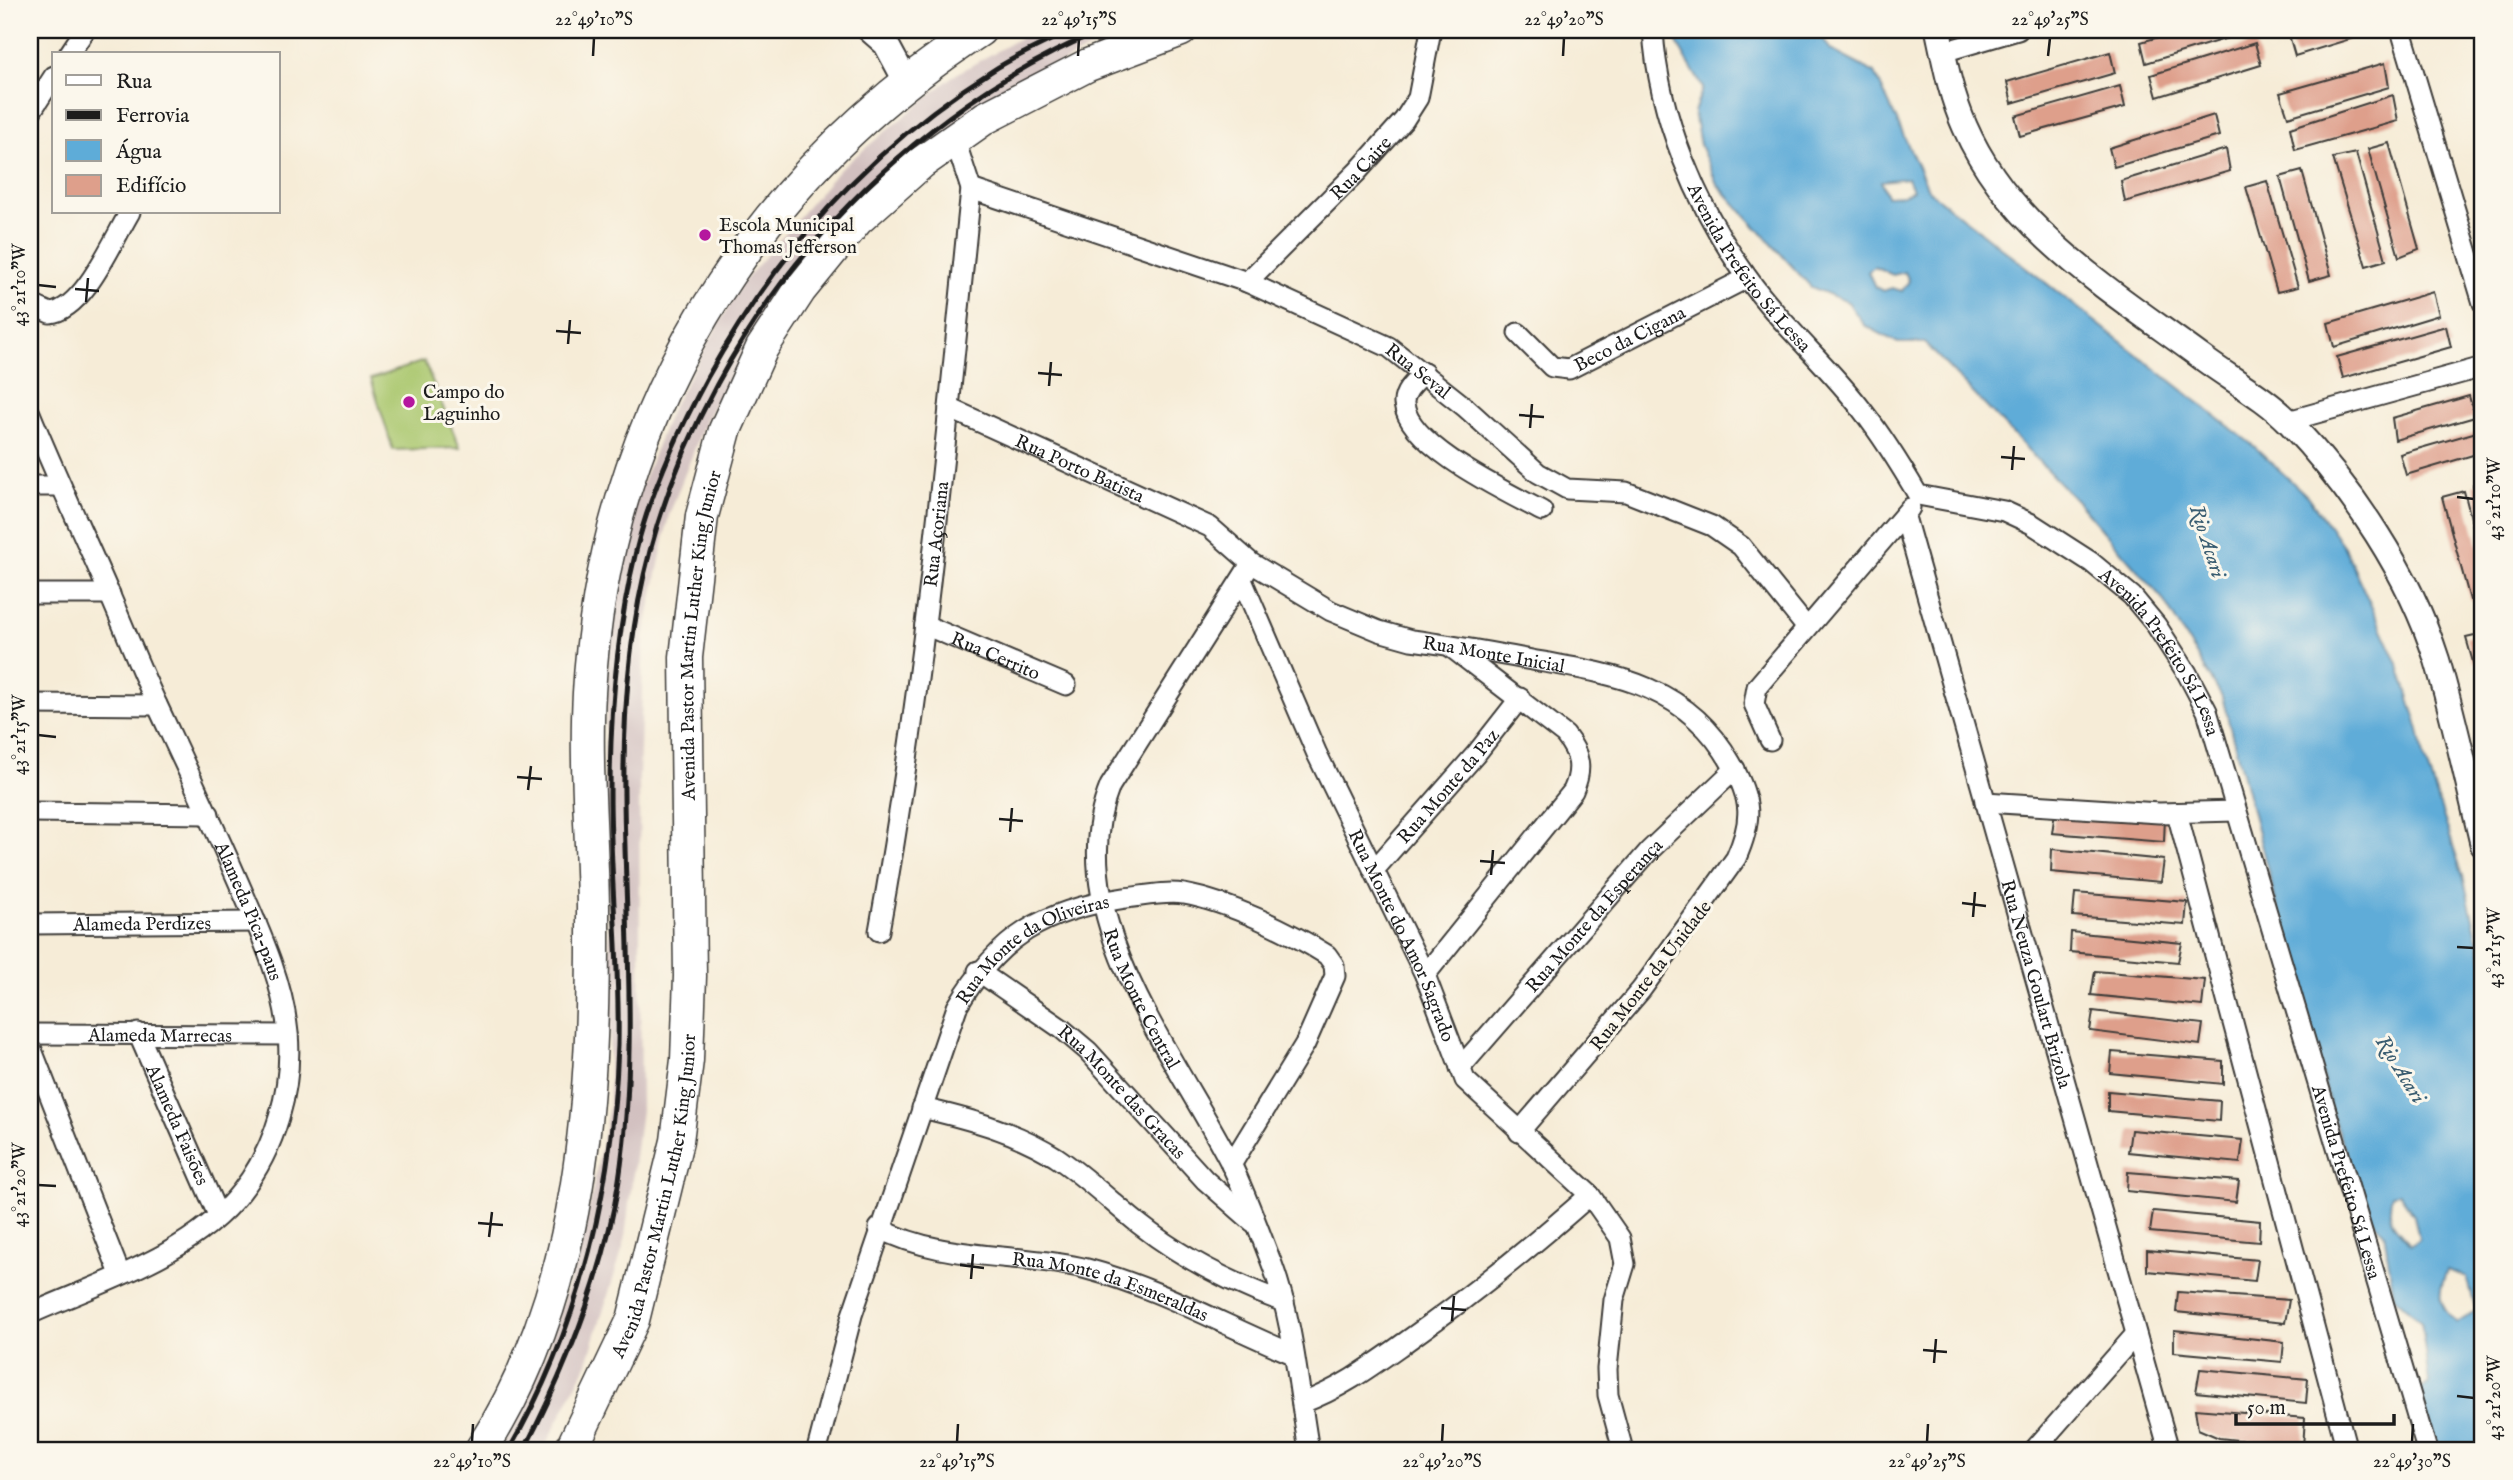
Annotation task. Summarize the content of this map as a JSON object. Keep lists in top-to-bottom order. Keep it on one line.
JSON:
{"streets":{"main road":["Avenida Pastor Martin Luther King Junior"],"street":["Rua Caire","Avenida Prefeito Sá Lessa","Beco da Cigana","Rua Seval","Rua Porto Batista","Rua Açoriana","Rua Monte Inicial","Rua Cerrito","Rua Monte da Paz","Alameda Pica-paus","Rua Monte da Esperança","Alameda Perdizes","Rua Monte do Amor Sagrado","Rua Monte da Oliveiras","Rua Monte da Unidade","Rua Neuza Goulart Brizola","Rua Monte Central","Alameda Marrecas","Rua Monte das Gracas","Alameda Faisões","Rua Monte da Esmeraldas"]},"crossings":[["Rua Caire","Rua Seval"],["Avenida Prefeito Sá Lessa","Beco da Cigana"],["Rua Seval","Rua Açoriana"],["Rua Porto Batista","Rua Açoriana"],["Rua Porto Batista","Rua Monte Inicial"],["Rua Açoriana","Avenida Pastor Martin Luther King Junior"],["Rua Açoriana","Rua Cerrito"],["Rua Monte Inicial","Rua Monte da Esperança"],["Rua Monte Inicial","Rua Monte do Amor Sagrado"],["Rua Monte Inicial","Rua Monte da Unidade"],["Rua Monte Inicial","Rua Monte Central"],["Rua Monte da Paz","Rua Monte do Amor Sagrado"],["Alameda Pica-paus","Alameda Perdizes"],["Alameda Pica-paus","Alameda Marrecas"],["Alameda Pica-paus","Alameda Faisões"],["Rua Monte da Esperança","Rua Monte do Amor Sagrado"],["Rua Monte do Amor Sagrado","Rua Monte da Unidade"],["Rua Monte do Amor Sagrado","Rua Monte Central"],["Rua Monte da Oliveiras","Rua Monte Central"],["Rua Monte da Oliveiras","Rua Monte das Gracas"],["Rua Monte da Oliveiras","Rua Monte da Esmeraldas"],["Rua Monte Central","Rua Monte das Gracas"],["Rua Monte Central","Rua Monte da Esmeraldas"],["Alameda Marrecas","Alameda Faisões"]],"water":["Rio Acari"],"places":["Escola Municipal Thomas Jefferson","Campo do Laguinho"],"legend":["Rua","Ferrovia","Água","Edifício"],"scale_bar":"50 m","coordinates":["22°49'10\"S","22°49'15\"S","22°49'20\"S","22°49'25\"S","43°21'10\"W","43°21'15\"W","43°21'20\"W","22°49'30\"S"]}
